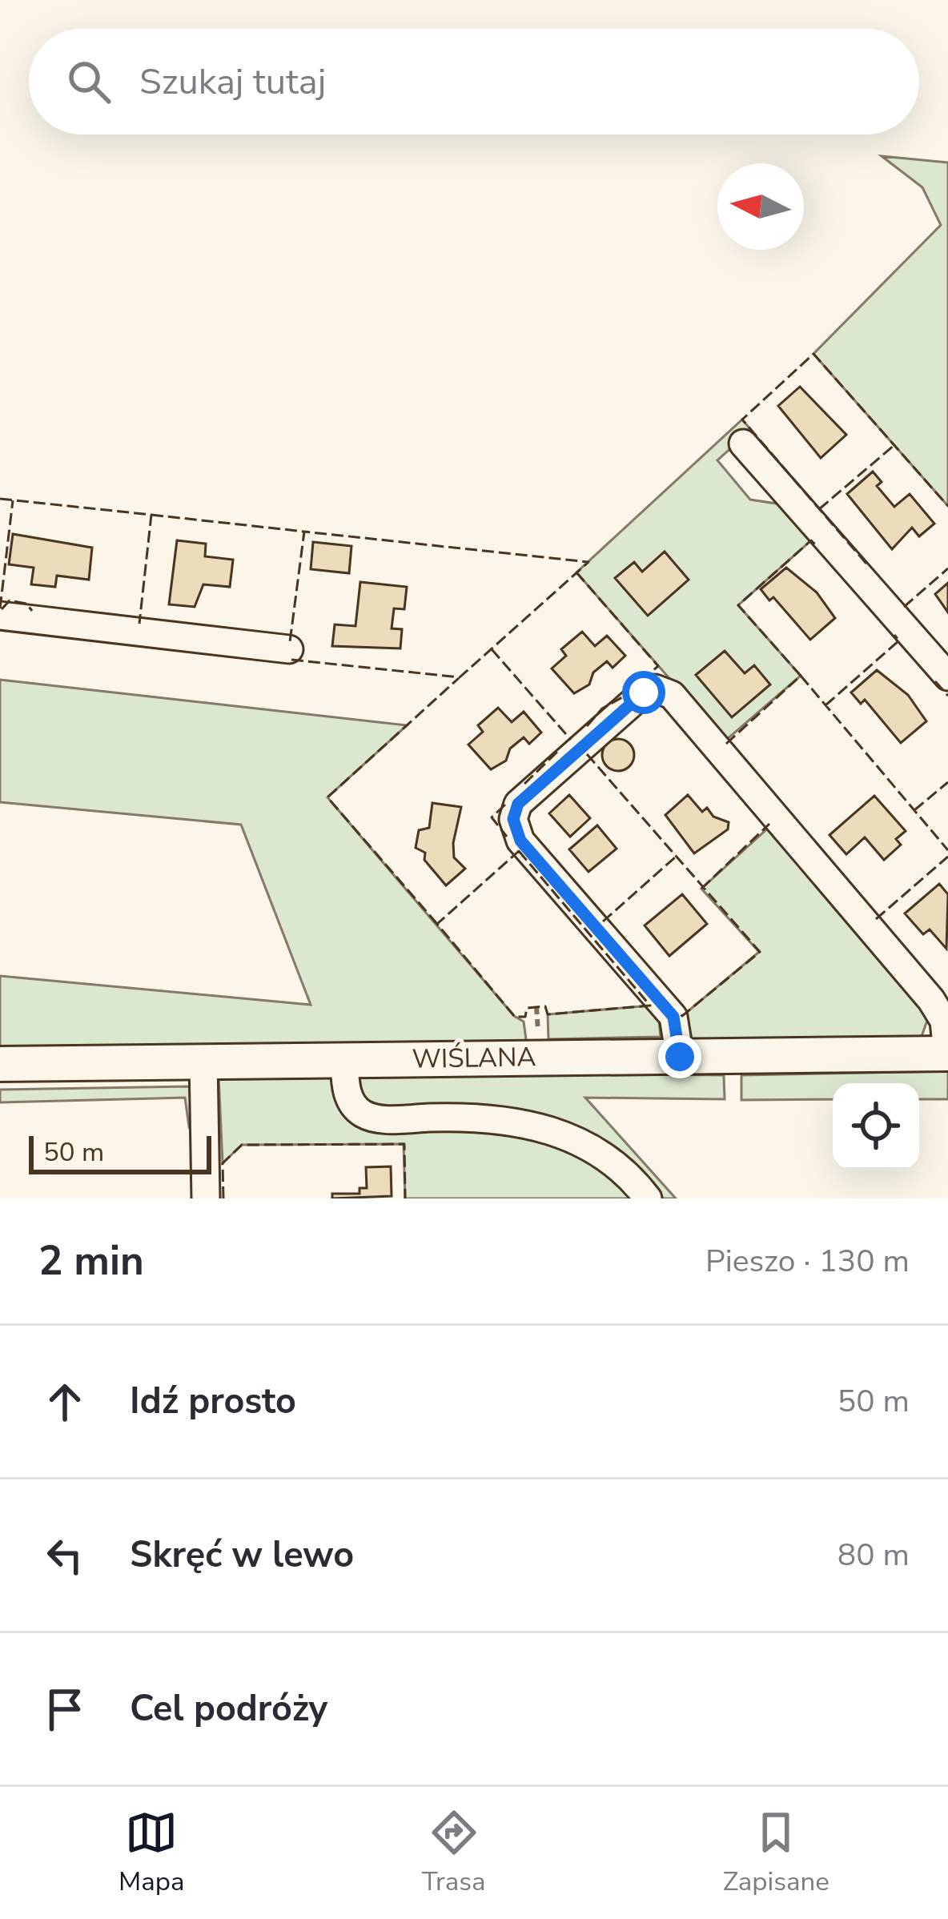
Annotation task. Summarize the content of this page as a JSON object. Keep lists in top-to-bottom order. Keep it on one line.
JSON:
{"streets":{"main road":["WIŚLANA"]},"scale_bar":"50 m","north":"left","page":{"search":"Szukaj tutaj","scale":"50 m","heading":["2 min","Pieszo · 130 m"],"list":[["Idź prosto","50 m"],["Skręć w lewo","80 m"],"Cel podróży"],"nav":["Mapa","Trasa","Zapisane"]}}
